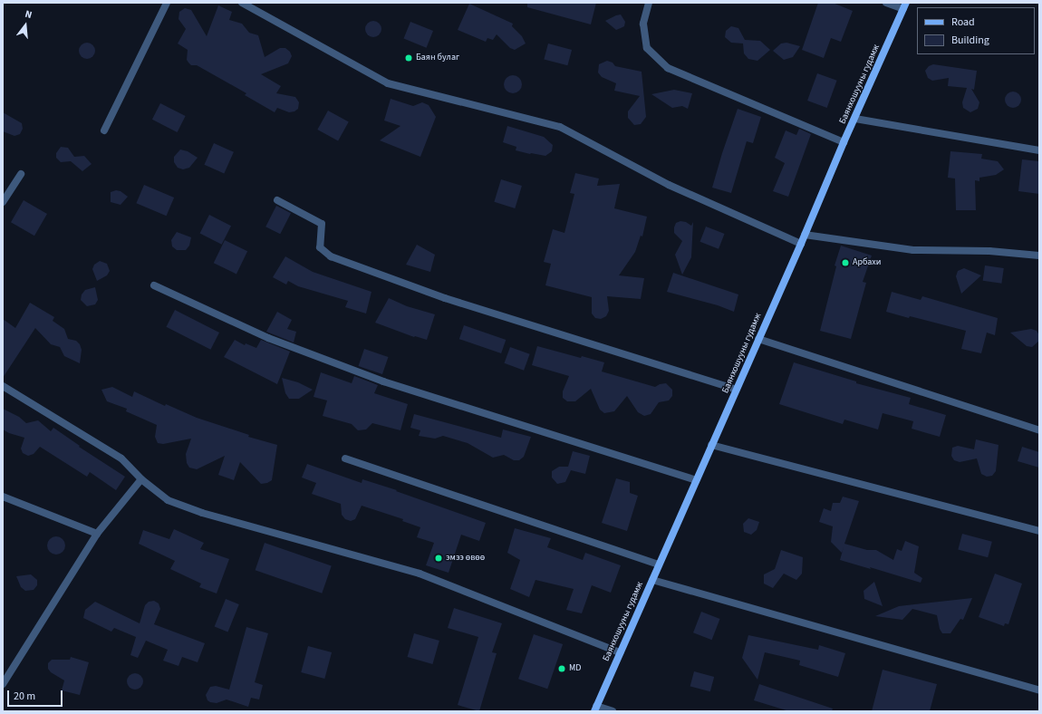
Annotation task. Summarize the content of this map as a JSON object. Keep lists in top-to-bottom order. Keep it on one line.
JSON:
{"streets":{"main road":["Баянхошууны гудамж"]},"places":["Баян булаг","Арбахи","эмээ өвөө","MD"],"legend":["Road","Building"],"scale_bar":"20 m","north":"top"}
